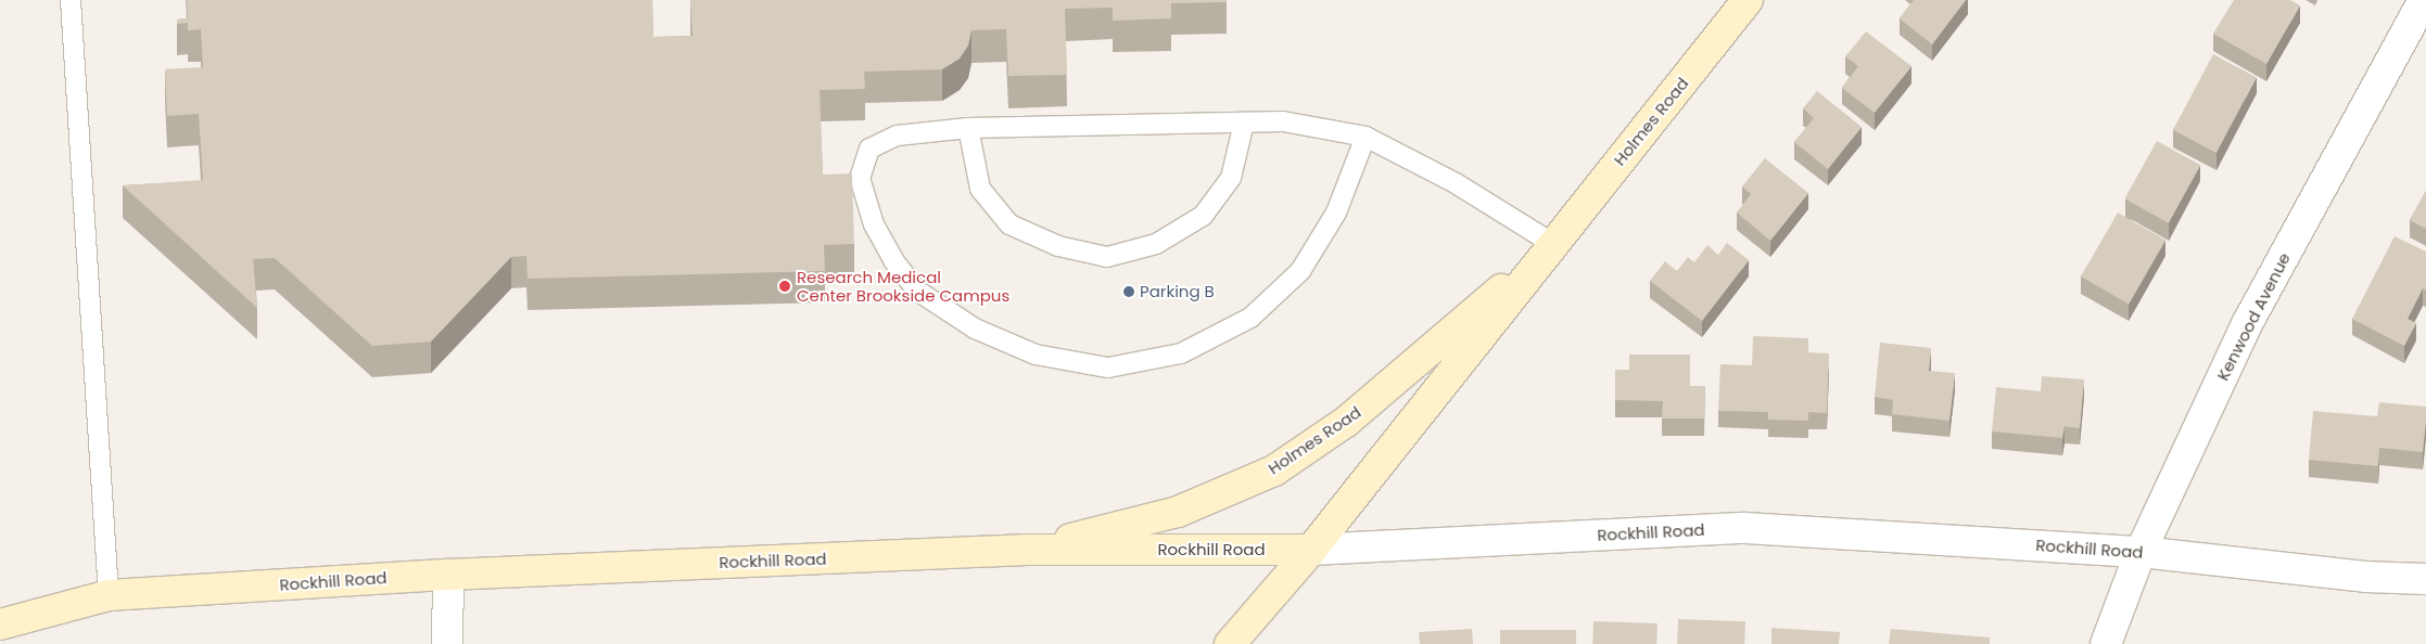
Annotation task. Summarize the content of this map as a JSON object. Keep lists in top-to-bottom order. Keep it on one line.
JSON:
{"streets":{"main road":["Holmes Road","Rockhill Road"],"street":["Kenwood Avenue"]},"crossings":[["Holmes Road","Rockhill Road"],["Kenwood Avenue","Rockhill Road"]],"places":["Research Medical Center Brookside Campus","Parking B"]}
